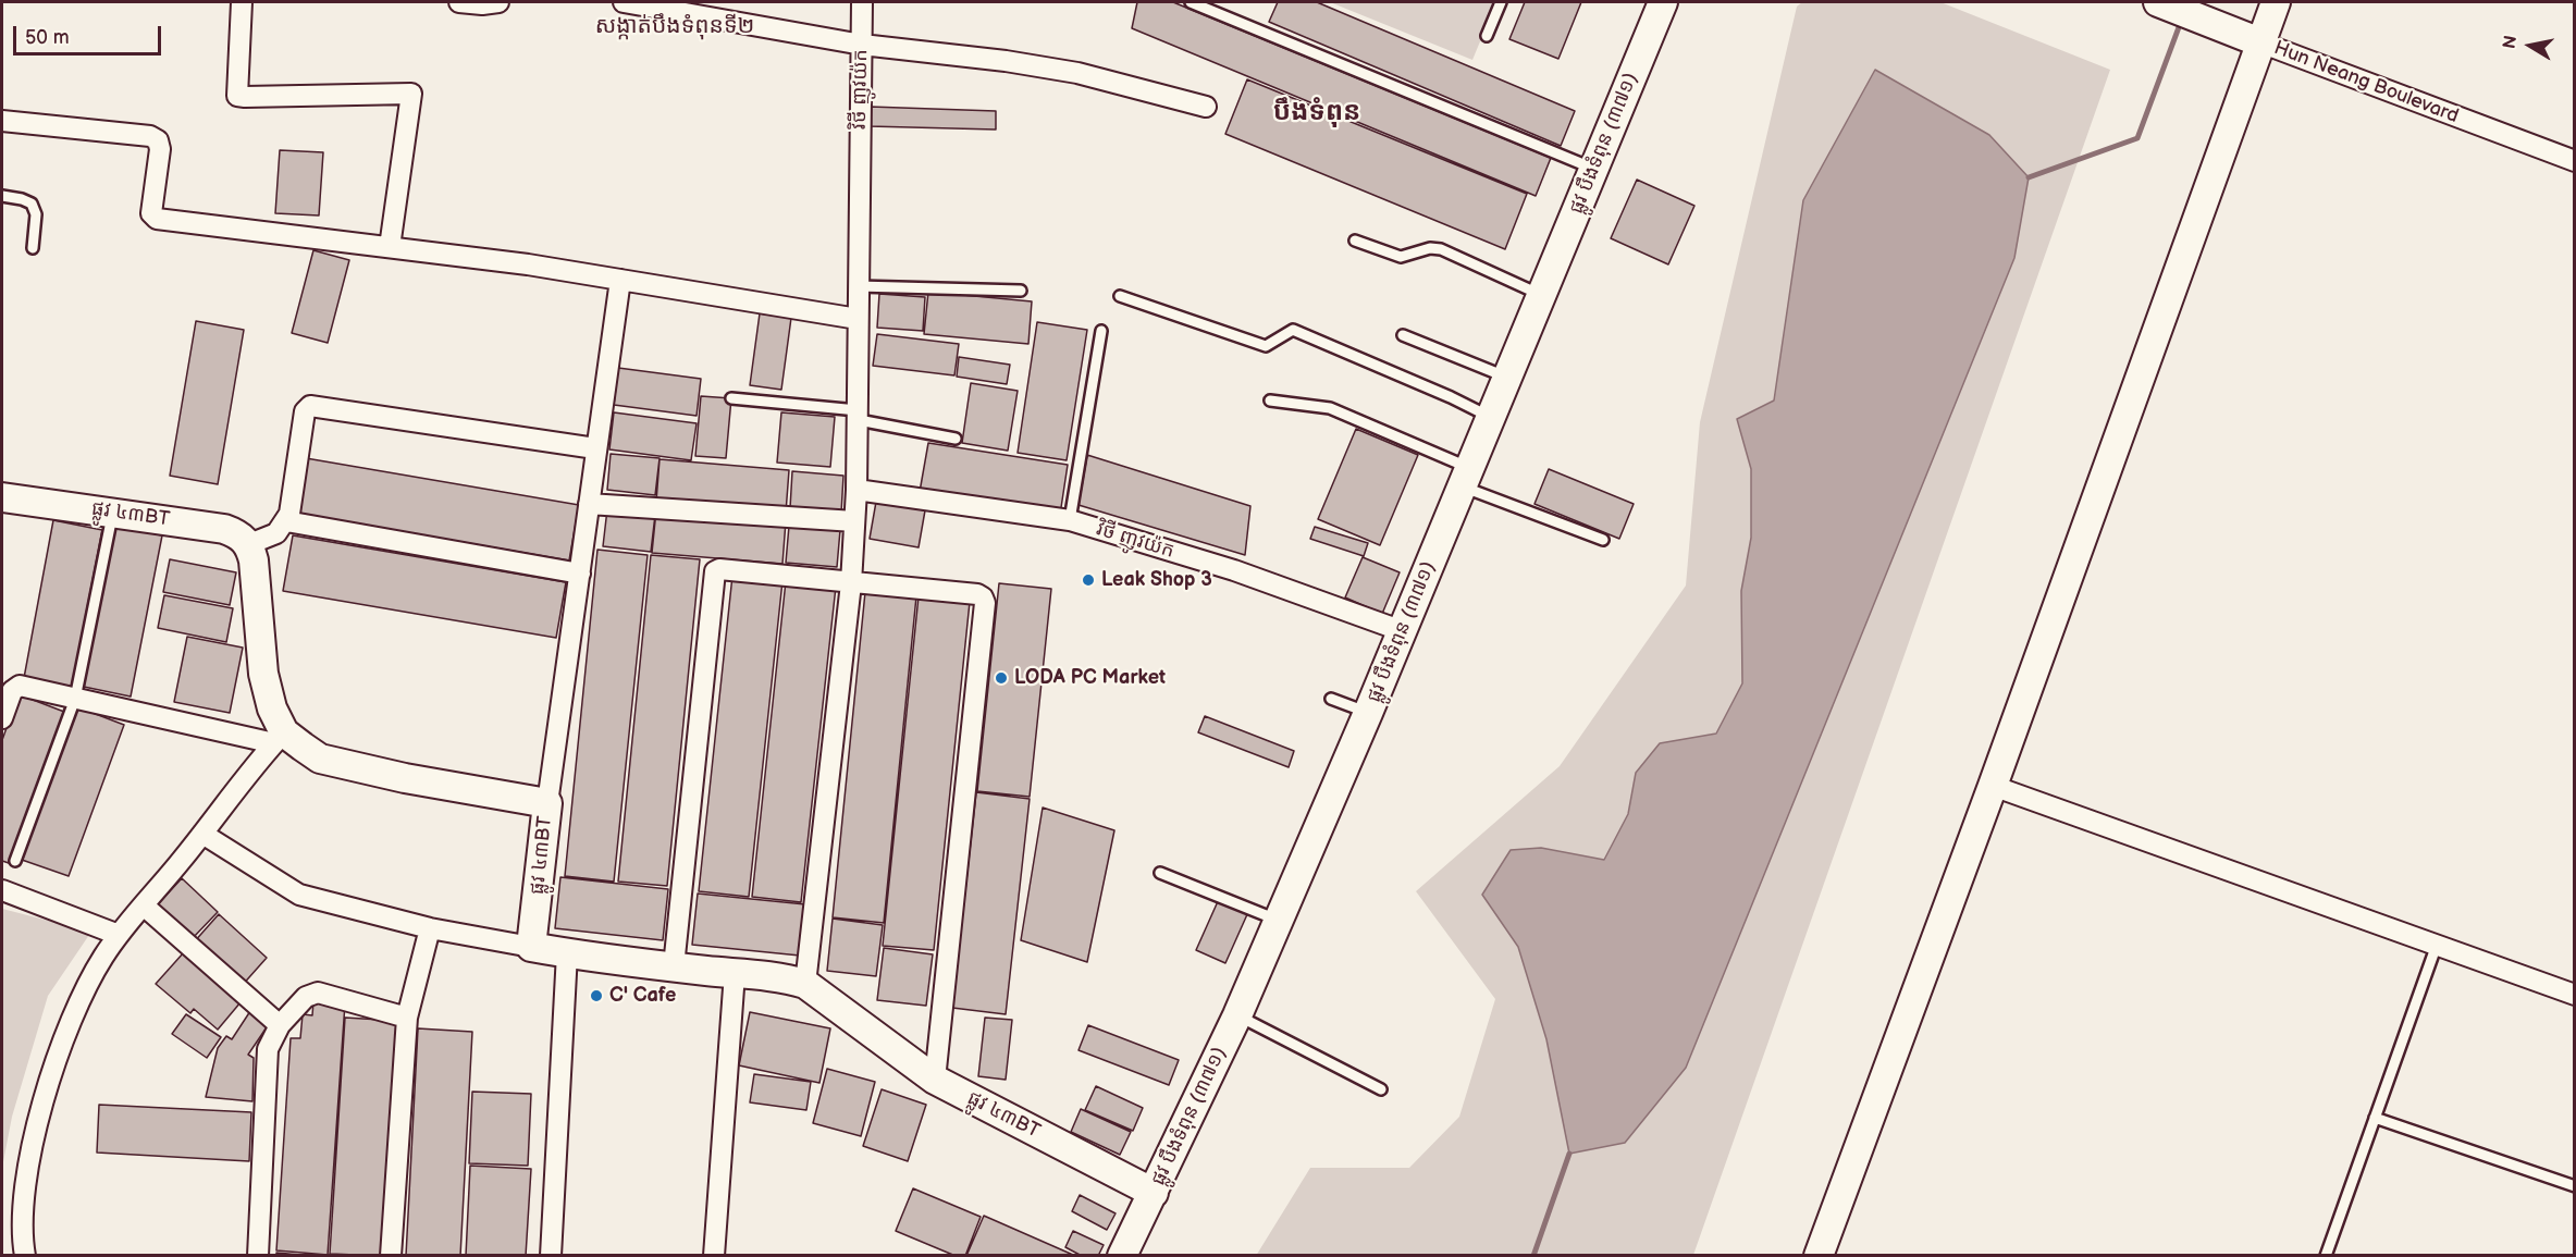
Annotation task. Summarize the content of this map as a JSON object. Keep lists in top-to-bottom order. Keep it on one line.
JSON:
{"streets":{"street":["Hun Neang Boulevard","វិថី ញូវយ៉ក","ផ្លូវ បឹងទំពុន (៣៧១)","ផ្លូវ ៤៣BT"]},"crossings":[["វិថី ញូវយ៉ក","ផ្លូវ បឹងទំពុន (៣៧១)"],["វិថី ញូវយ៉ក","ផ្លូវ ៤៣BT"],["ផ្លូវ បឹងទំពុន (៣៧១)","ផ្លូវ ៤៣BT"]],"districts":["សង្កាត់បឹងទំពុនទី២","បឹងទំពុន"],"places":["Leak Shop 3","LODA PC Market","C' Cafe"],"scale_bar":"50 m","north":"left"}
